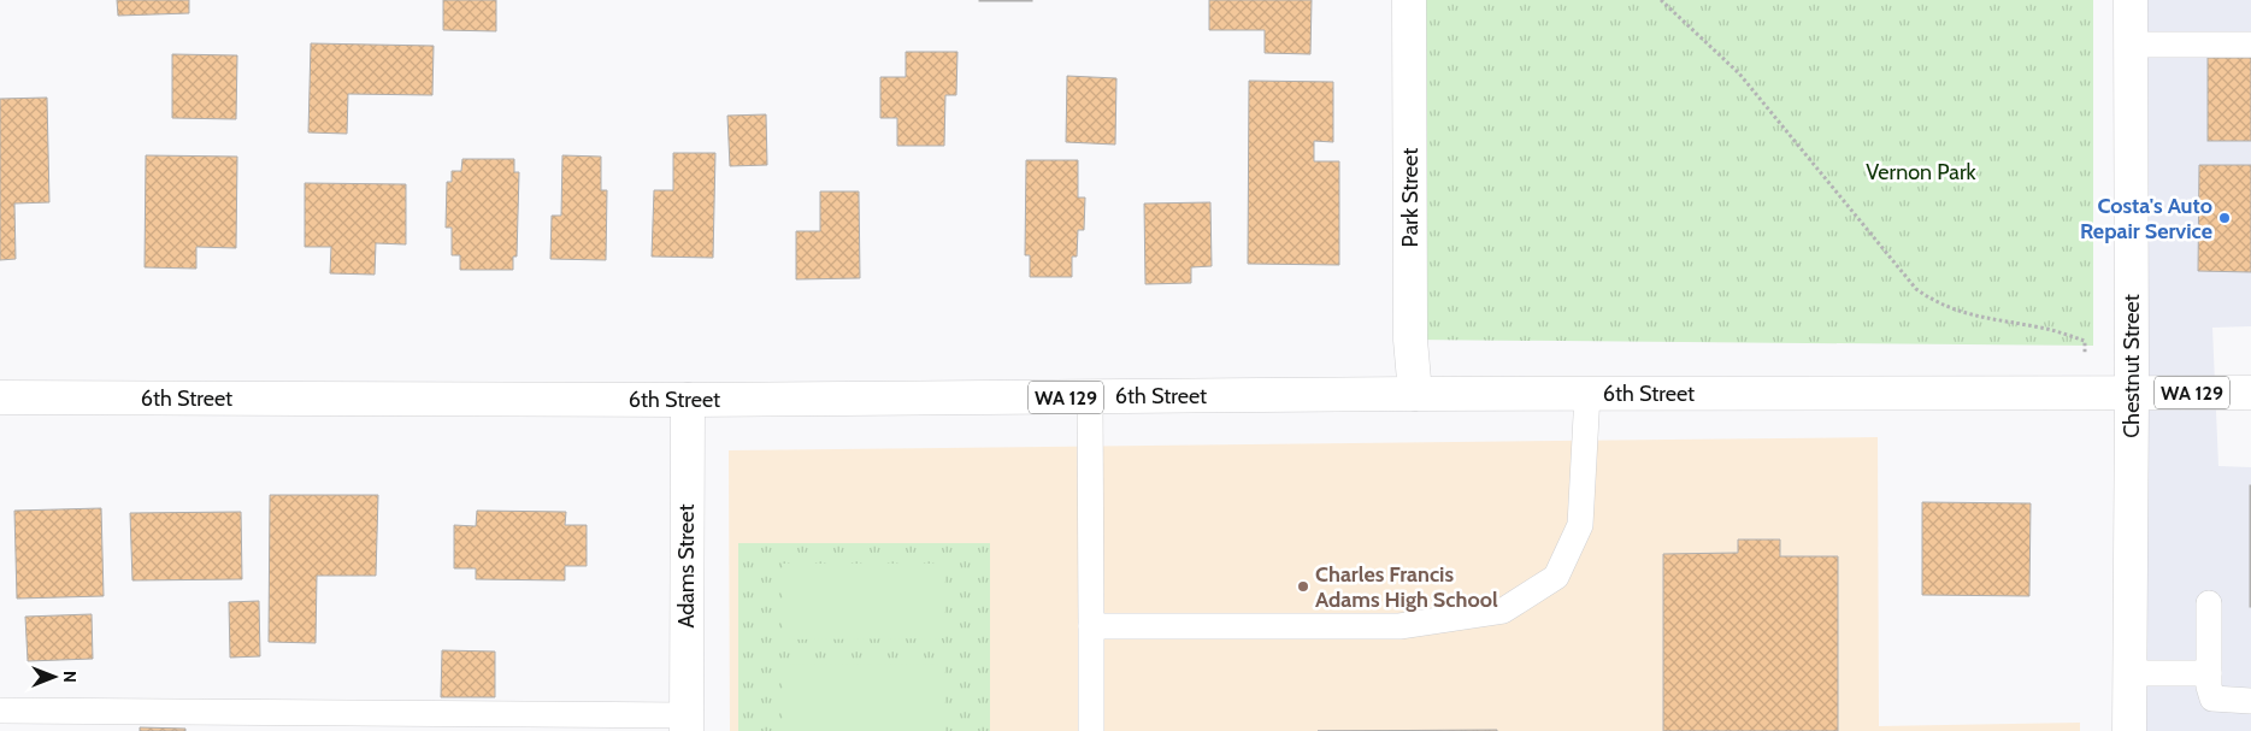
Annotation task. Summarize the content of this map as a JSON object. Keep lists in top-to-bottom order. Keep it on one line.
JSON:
{"streets":{"main road":["Park Street","Chestnut Street","WA 129","6th Street","Adams Street"]},"crossings":[["Park Street","6th Street"],["Chestnut Street","6th Street"],["6th Street","Adams Street"]],"parks":["Vernon Park"],"places":["Costa's Auto Repair Service","Charles Francis Adams High School"],"north":"right"}
